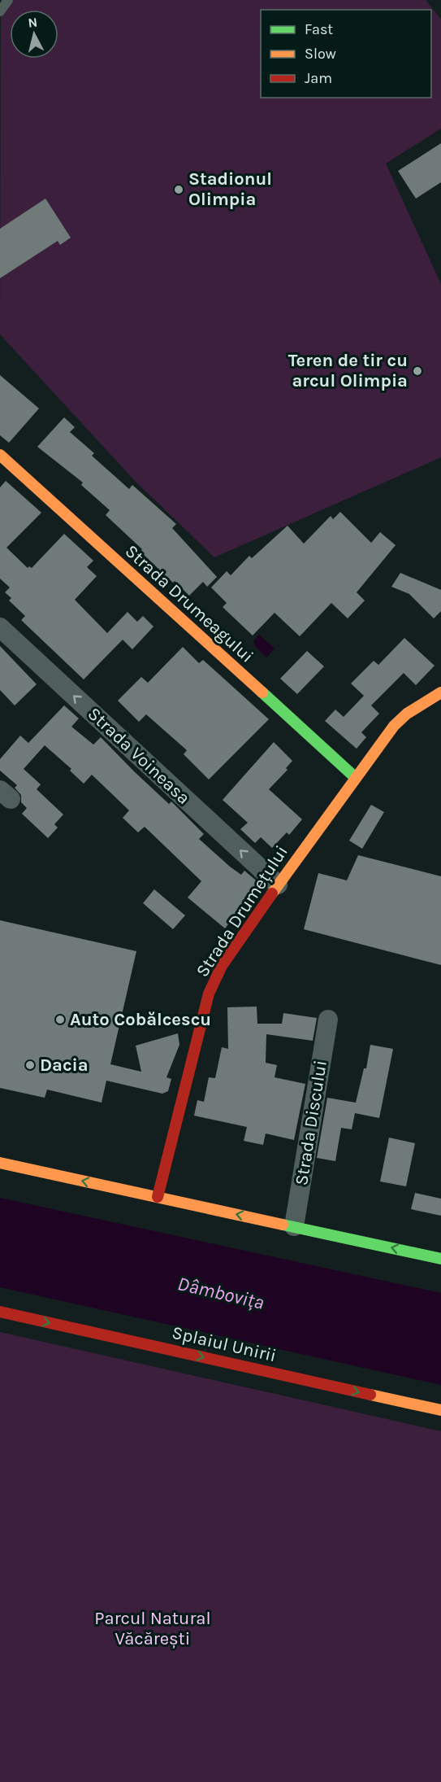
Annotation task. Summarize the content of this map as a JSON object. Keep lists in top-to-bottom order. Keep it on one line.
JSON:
{"streets":{"street":["Strada Drumeagului","Strada Voineasa","Strada Drumețului","Strada Discului","Splaiul Unirii"]},"crossings":[["Strada Drumeagului","Strada Drumețului"],["Strada Voineasa","Strada Drumețului"]],"one_way":["Strada Voineasa","Splaiul Unirii"],"water":["Dâmbovița"],"parks":["Parcul Natural Văcărești"],"places":["Stadionul Olimpia","Teren de tir cu arcul Olimpia","Auto Cobălcescu","Dacia"],"legend":["Fast","Slow","Jam"],"north":"top"}
